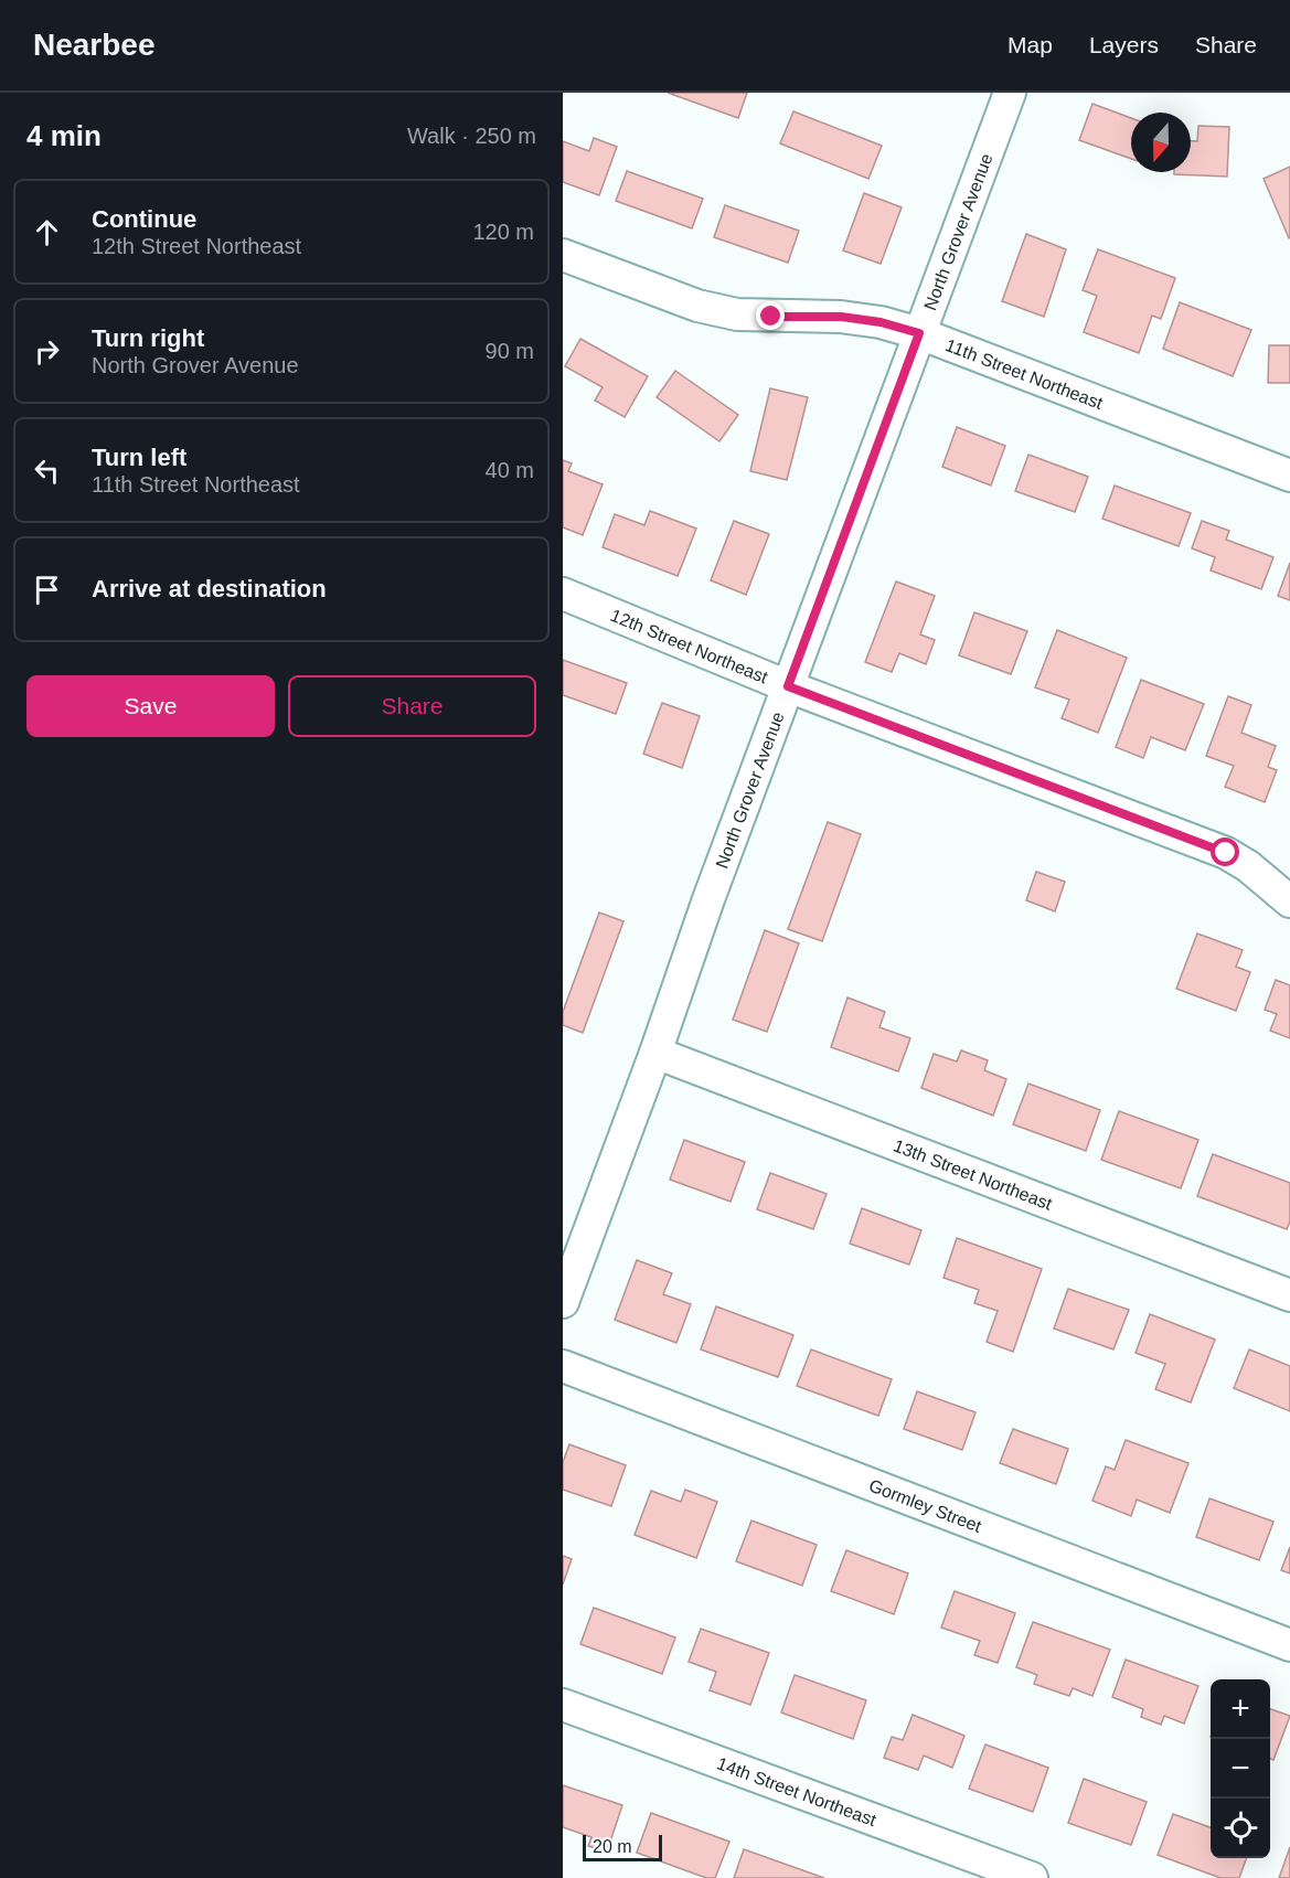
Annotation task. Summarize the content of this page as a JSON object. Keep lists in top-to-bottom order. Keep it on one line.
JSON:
{"streets":{"street":["North Grover Avenue","11th Street Northeast","12th Street Northeast","13th Street Northeast","Gormley Street","14th Street Northeast"]},"crossings":[["North Grover Avenue","11th Street Northeast"],["North Grover Avenue","12th Street Northeast"],["North Grover Avenue","13th Street Northeast"]],"scale_bar":"20 m","north":"bottom","page":{"header":"Nearbee","nav":["Map","Layers","Share"],"heading":["4 min","Walk · 250 m"],"list":[["Continue","12th Street Northeast","120 m"],["Turn right","North Grover Avenue","90 m"],["Turn left","11th Street Northeast","40 m"],"Arrive at destination"],"buttons":["Save","Share"],"map_buttons":["+","−"],"scale":"20 m"}}
